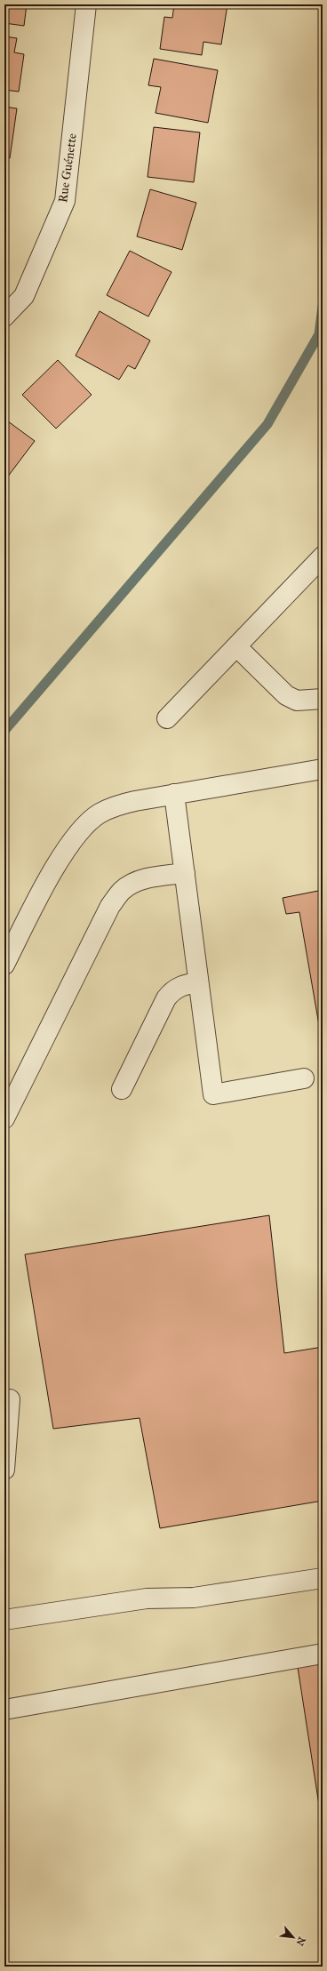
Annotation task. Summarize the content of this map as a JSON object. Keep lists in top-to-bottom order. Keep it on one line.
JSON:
{"streets":{"street":["Rue Guénette"]},"north":"bottom right"}
